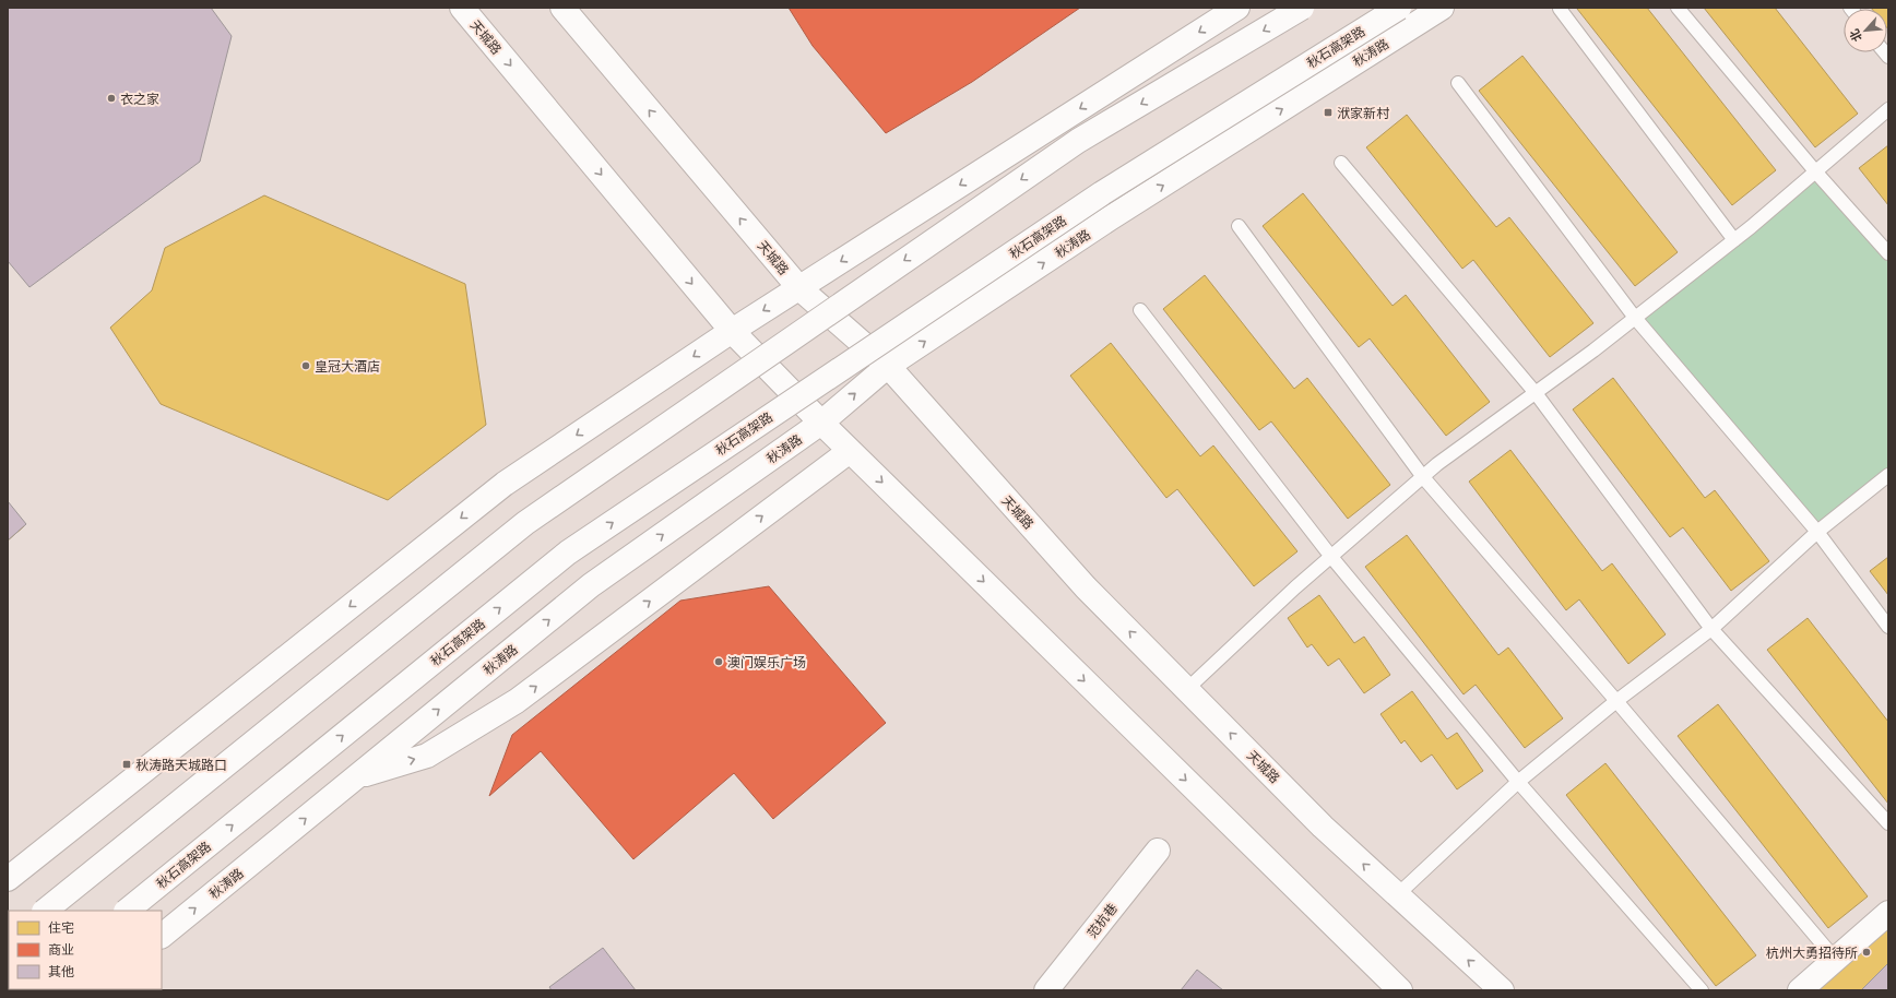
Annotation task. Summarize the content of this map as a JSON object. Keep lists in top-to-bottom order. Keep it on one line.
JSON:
{"streets":{"main road":["天城路","秋石高架路","秋涛路","范杭巷"]},"crossings":[["天城路","秋涛路"]],"places":{"other":["衣之家","皇冠大酒店","澳门娱乐广场","杭州大勇招待所"],"transit":["洑家新村","秋涛路天城路口"]},"legend":["住宅","商业","其他"],"north":"bottom left"}
